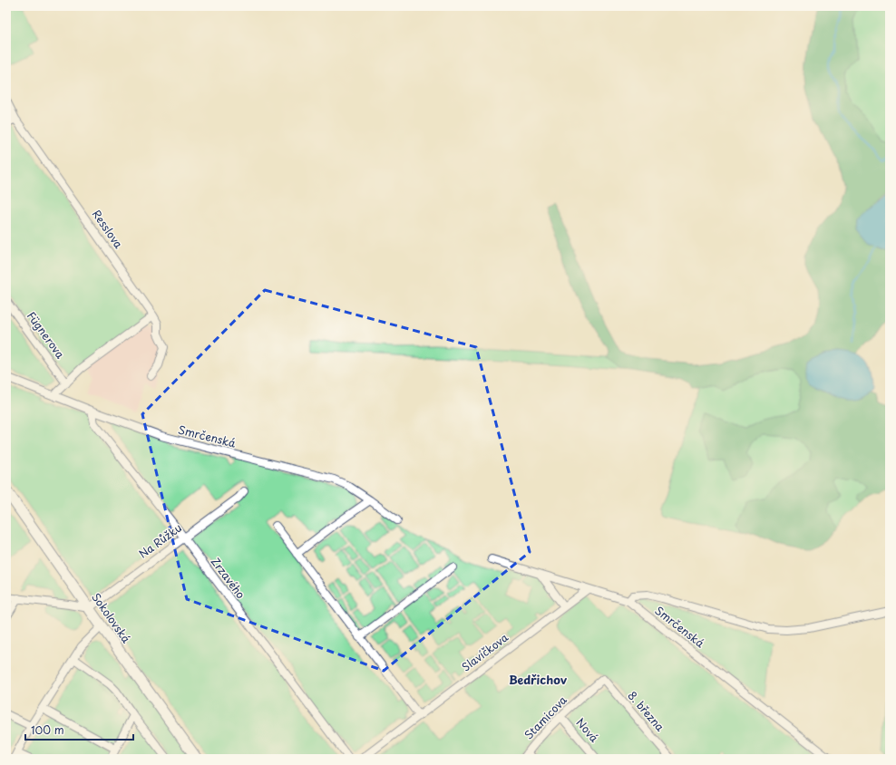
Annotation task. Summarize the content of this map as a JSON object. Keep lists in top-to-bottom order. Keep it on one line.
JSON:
{"streets":{"street":["Resslova","Fügnerova","Smrčenská","Na Růžku","Zrzavého","Sokolovská","Slavíčkova","8. března","Stamicova","Nová"]},"crossings":[["Smrčenská","Zrzavého"],["Smrčenská","Slavíčkova"],["Na Růžku","Zrzavého"],["Na Růžku","Sokolovská"],["8. března","Stamicova"],["Stamicova","Nová"]],"districts":["Bedřichov"],"scale_bar":"100 m"}
